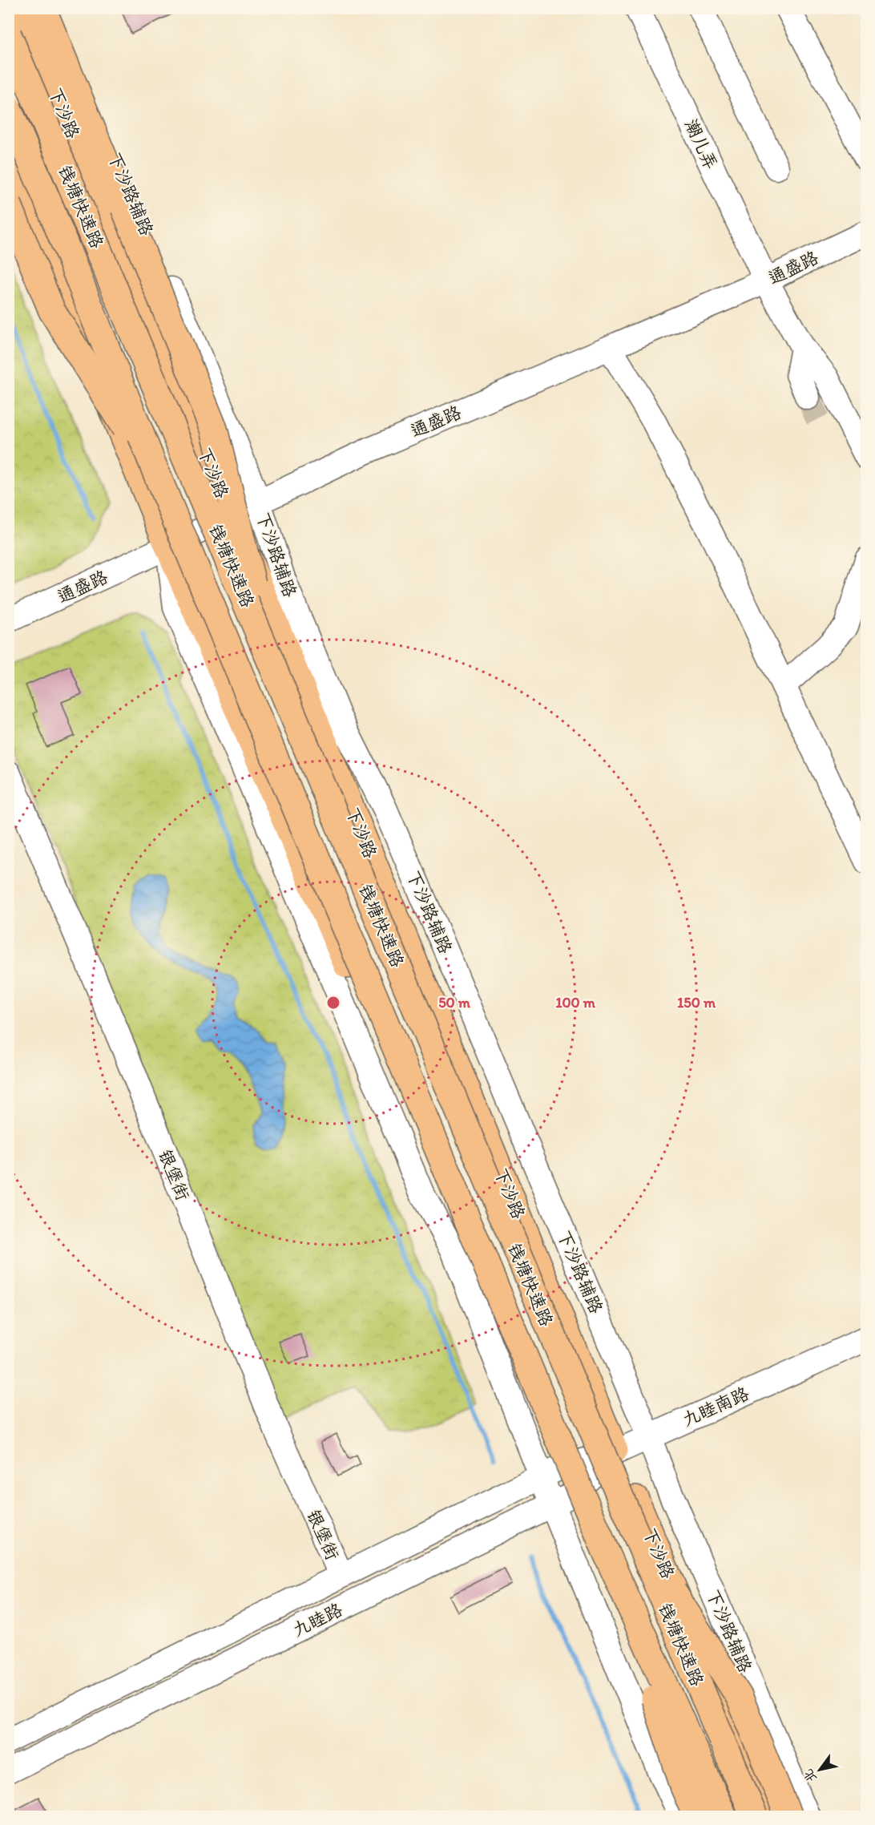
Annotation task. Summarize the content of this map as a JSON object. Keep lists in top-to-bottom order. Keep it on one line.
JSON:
{"streets":{"main road":["下沙路","钱塘快速路"],"street":["潮儿弄","下沙路辅路","通盛路","银堡街","九睦南路","九睦路"]},"crossings":[["下沙路","通盛路"],["下沙路","九睦南路"],["下沙路","九睦路"],["潮儿弄","通盛路"],["下沙路辅路","通盛路"],["下沙路辅路","九睦南路"],["银堡街","九睦路"],["九睦南路","九睦路"]],"north":"bottom left","rings":["50 m","100 m","150 m"]}
